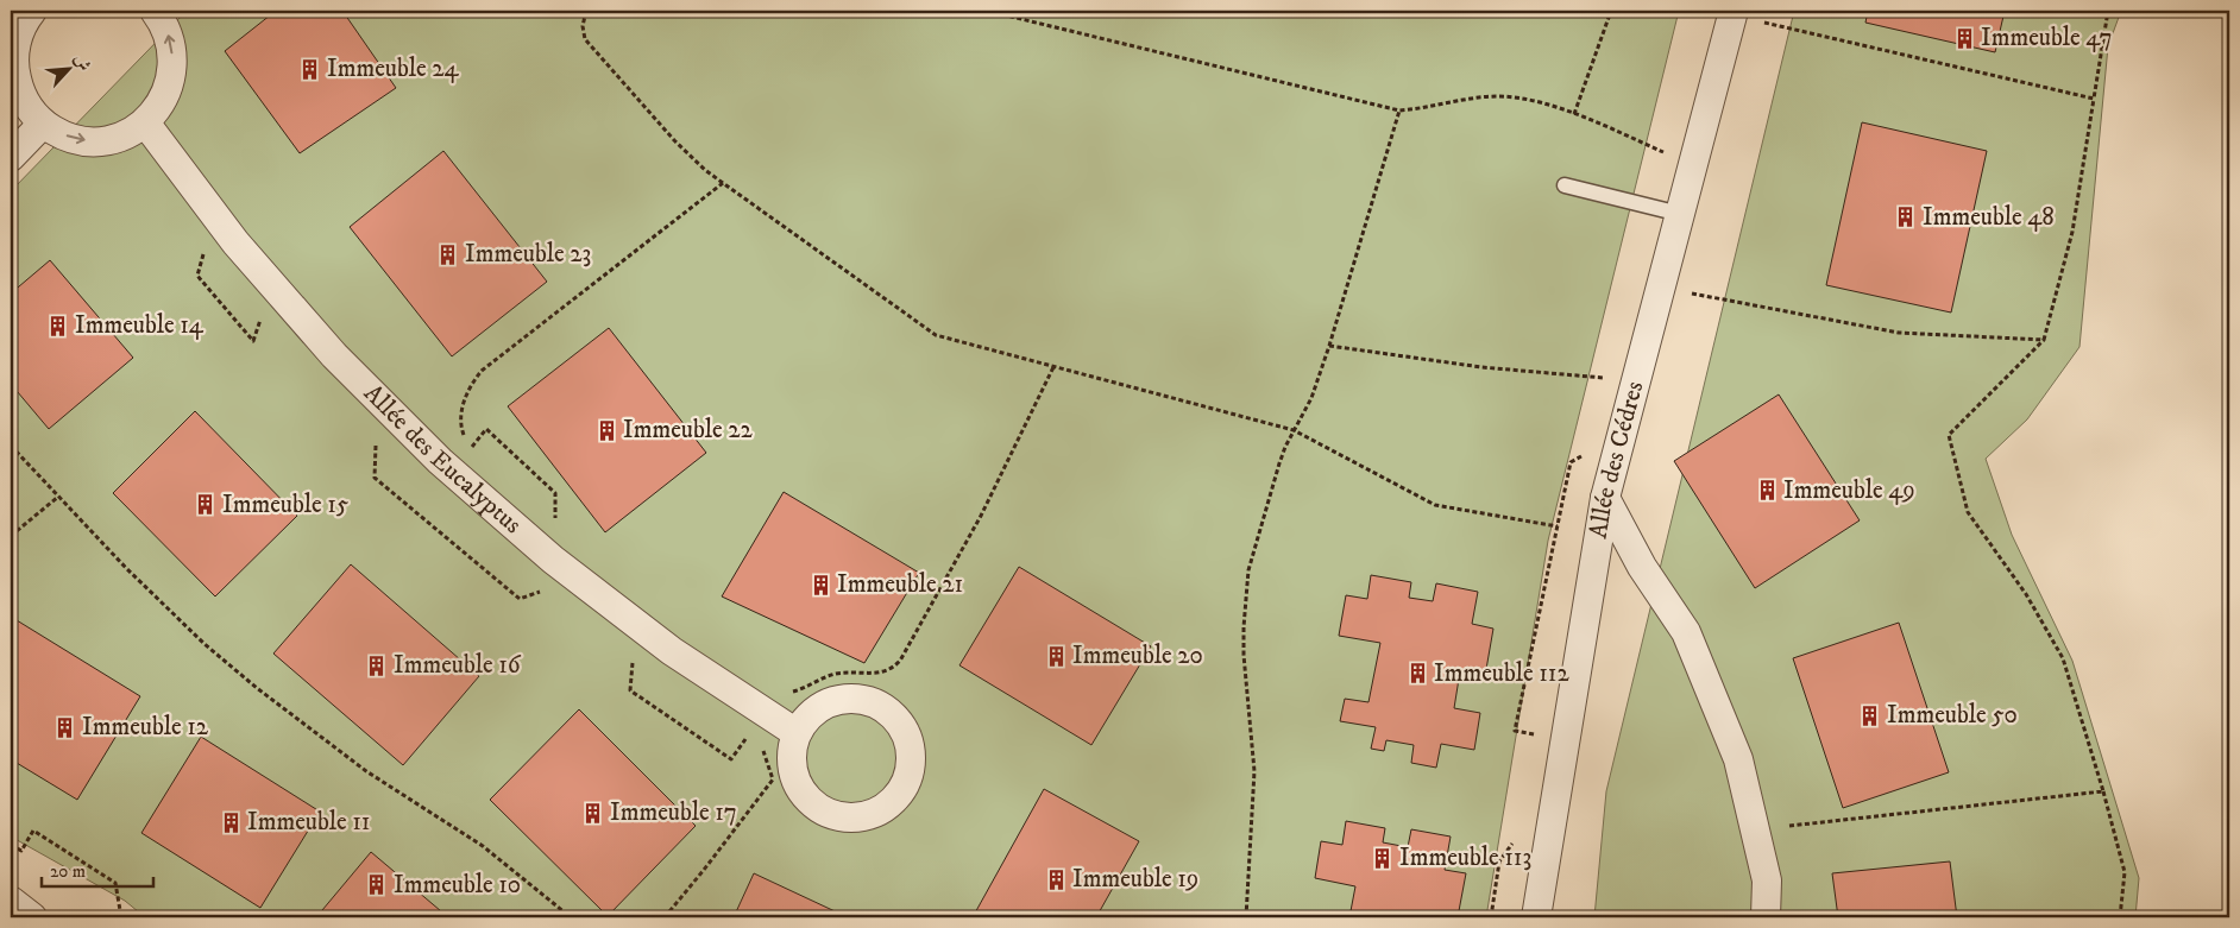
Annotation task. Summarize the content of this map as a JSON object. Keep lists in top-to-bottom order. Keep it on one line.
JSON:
{"streets":{"street":["Allée des Eucalyptus","Allée des Cédres"]},"places":{"building":["Immeuble 47","Immeuble 24","Immeuble 48","Immeuble 23","Immeuble 14","Immeuble 22","Immeuble 49","Immeuble 15","Immeuble 21","Immeuble 20","Immeuble 16","Immeuble 112","Immeuble 50","Immeuble 12","Immeuble 17","Immeuble 11","Immeuble 113","Immeuble 19","Immeuble 10"]},"scale_bar":"20 m","north":"top right"}
